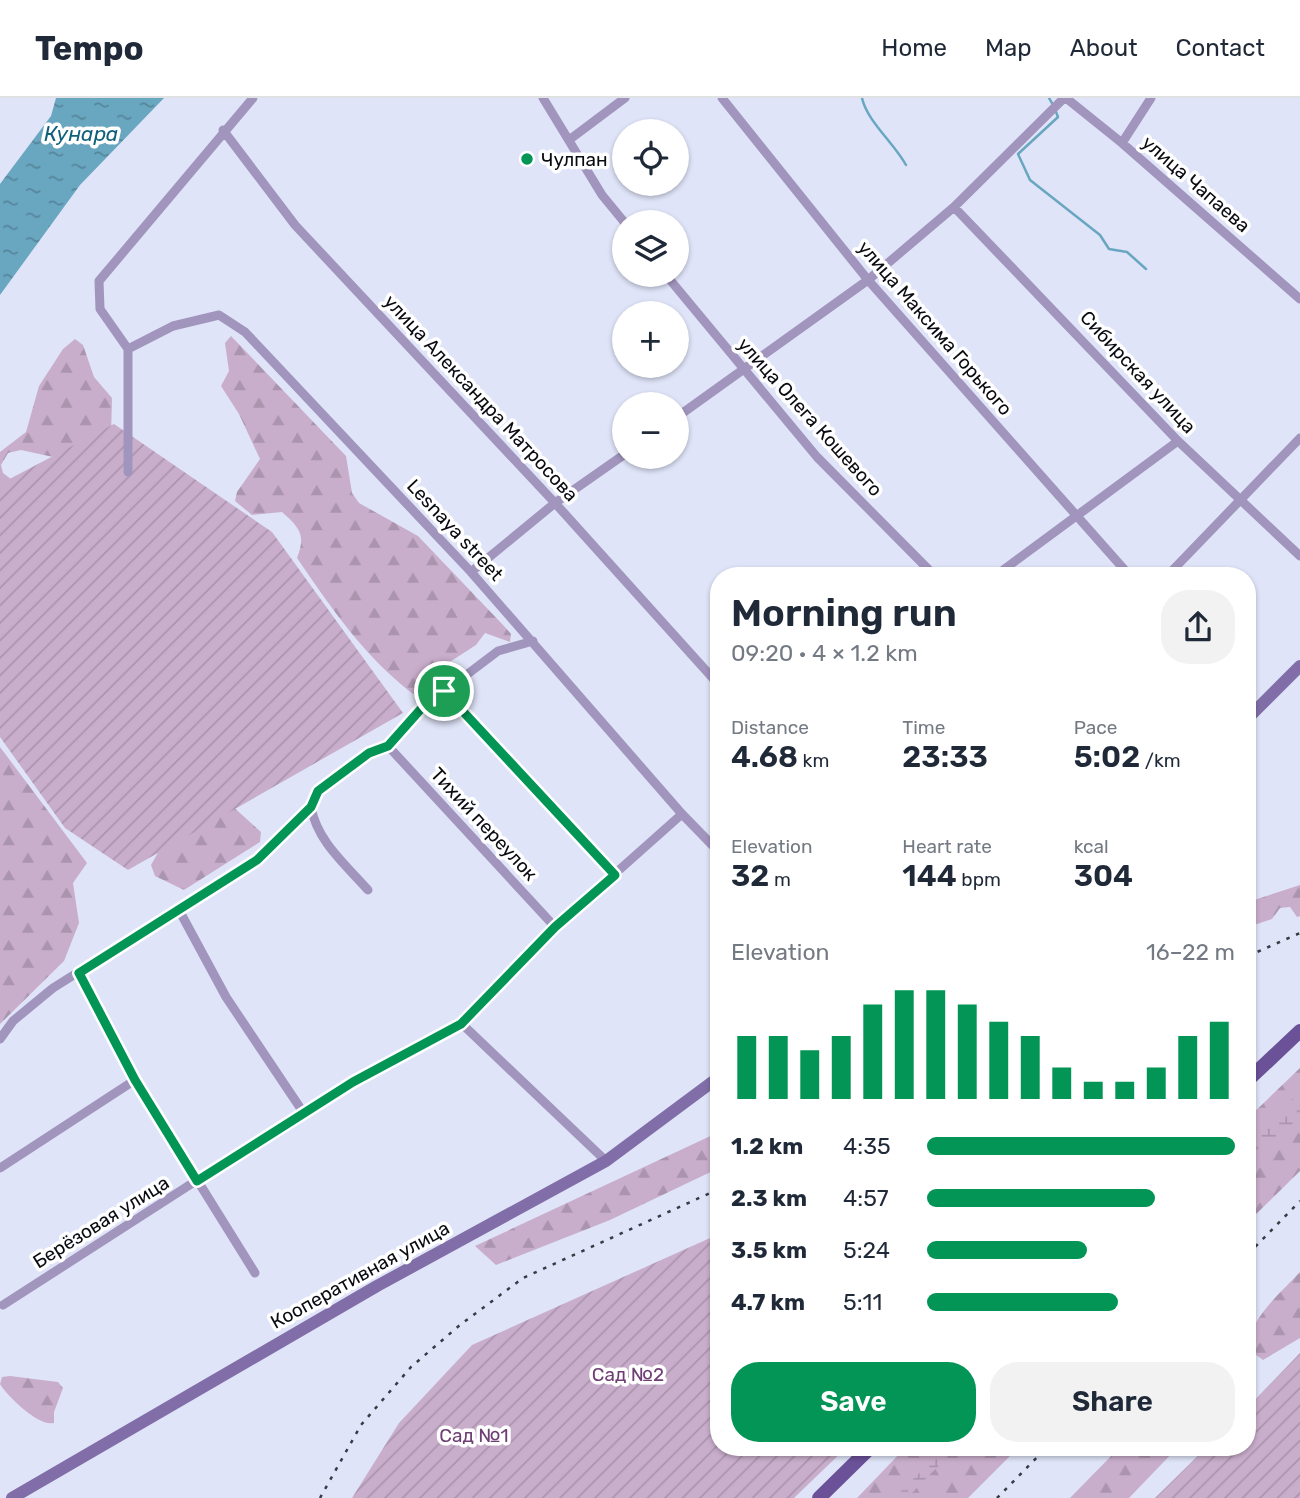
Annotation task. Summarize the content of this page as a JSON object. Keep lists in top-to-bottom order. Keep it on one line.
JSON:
{"streets":{"main road":["Кооперативная улица"],"street":["улица Чапаева","улица Максима Горького","Сибирская улица","улица Александра Матросова","улица Олега Кошевого","Lesnaya street","Тихий переулок","Берёзовая улица"]},"crossings":[["Lesnaya street","Берёзовая улица"],["Тихий переулок","Берёзовая улица"]],"water":["Кунара"],"parks":["Сад №2","Сад №1"],"places":["Чулпан"],"page":{"header":"Tempo","nav":["Home","Map","About","Contact"],"map_buttons":["+","−"],"heading":["Morning run","09:20 · 4 × 1.2 km"],"stats":[["Distance","4.68 km"],["Time","23:33"],["Pace","5:02 /km"],["Elevation","32 m"],["Heart rate","144 bpm"],["kcal","304"]],"chart":["Elevation","16–22 m"],"list":[{"name":"1.2 km","note":"4:35"},{"name":"2.3 km","note":"4:57"},{"name":"3.5 km","note":"5:24"},{"name":"4.7 km","note":"5:11"}],"buttons":["Save","Share"]}}
